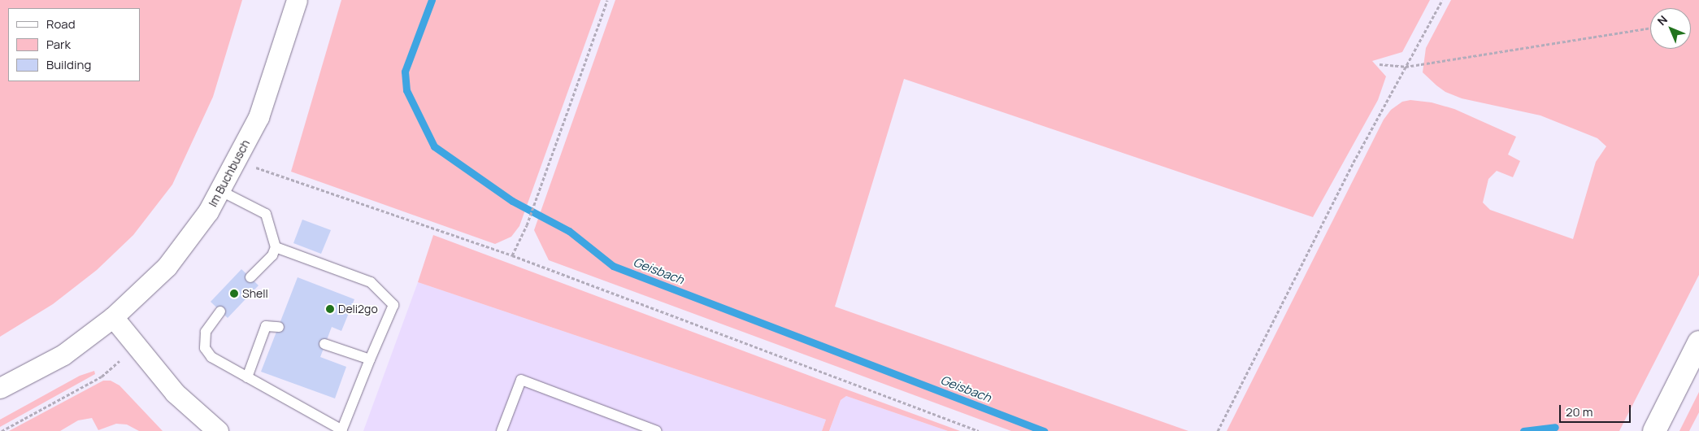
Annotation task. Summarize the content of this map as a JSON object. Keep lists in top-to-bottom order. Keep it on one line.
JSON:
{"streets":{"street":["Im Buchbusch"]},"water":["Geisbach"],"places":["Shell","Deli2go"],"legend":["Road","Park","Building"],"scale_bar":"20 m","north":"top left"}
